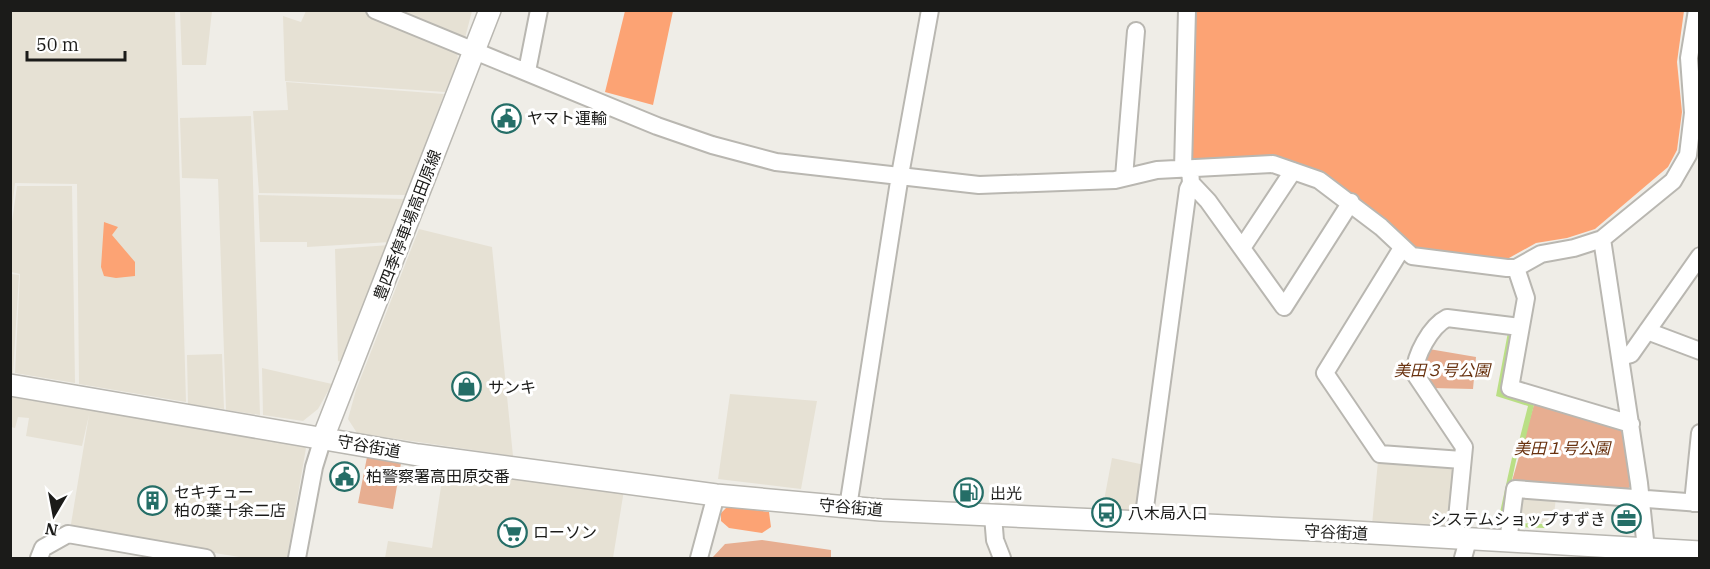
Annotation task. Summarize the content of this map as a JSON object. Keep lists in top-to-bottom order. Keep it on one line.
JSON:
{"streets":{"main road":["豊四季停車場高田原線","守谷街道"]},"crossings":[["豊四季停車場高田原線","守谷街道"]],"parks":["美田３号公園","美田１号公園"],"places":{"public building":["ヤマト運輸","柏警察署高田原交番"],"shop":["サンキ"],"fuel station":["出光"],"building":["セキチュー 柏の葉十余二店"],"bus stop":["八木局入口"],"office":["システムショップすずき"],"supermarket":["ローソン"]},"scale_bar":"50 m","north":"bottom"}
